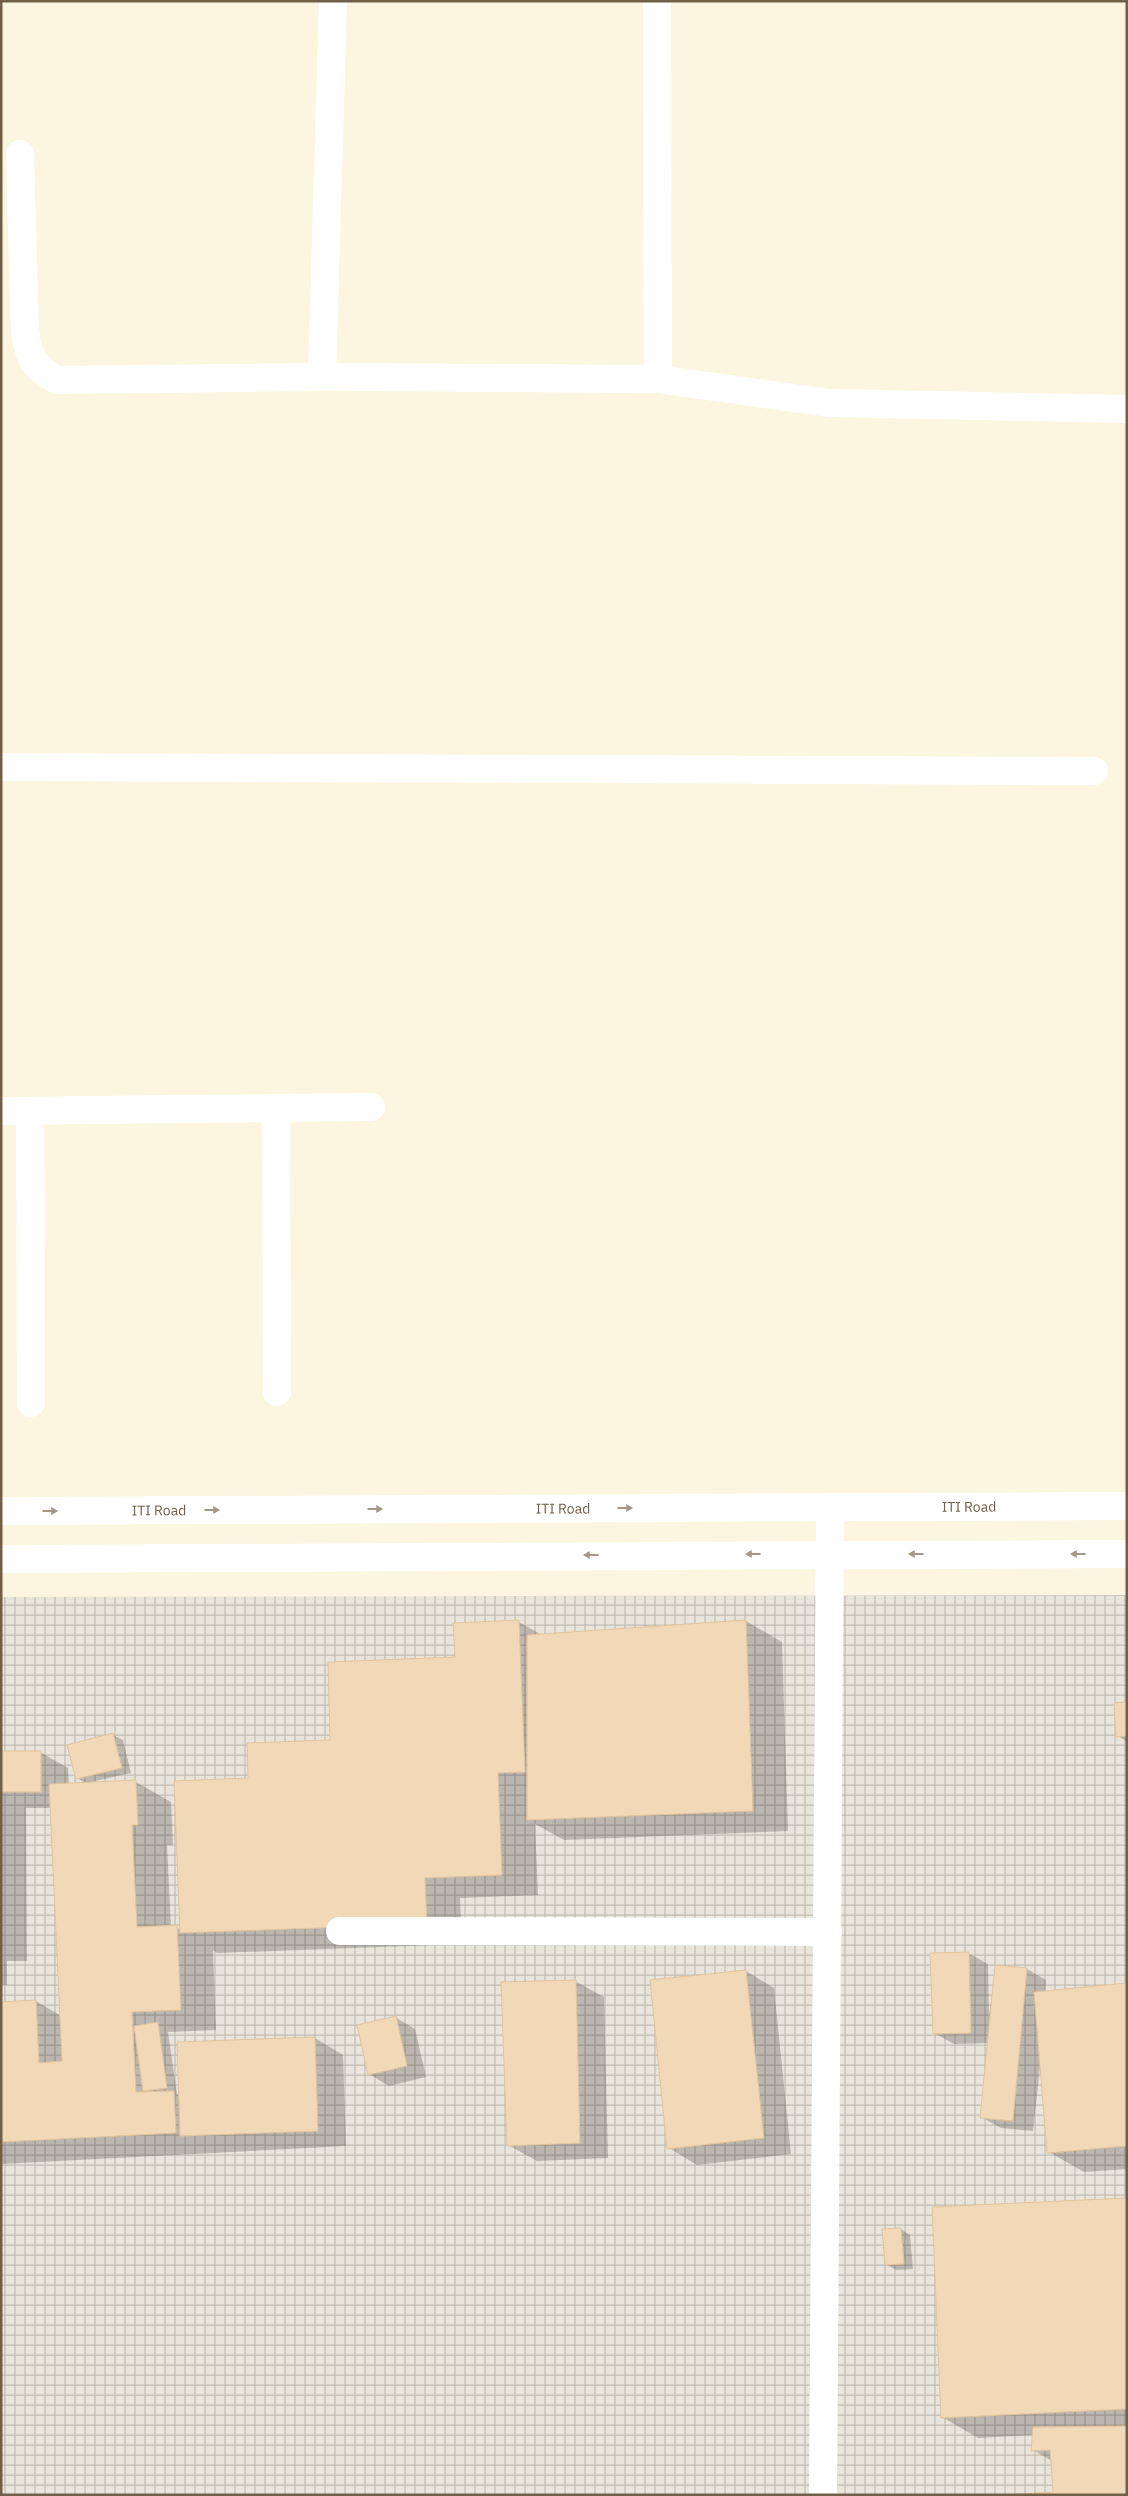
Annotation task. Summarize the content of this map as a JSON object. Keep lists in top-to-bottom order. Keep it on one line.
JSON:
{"streets":{"street":["ITI Road"]}}
